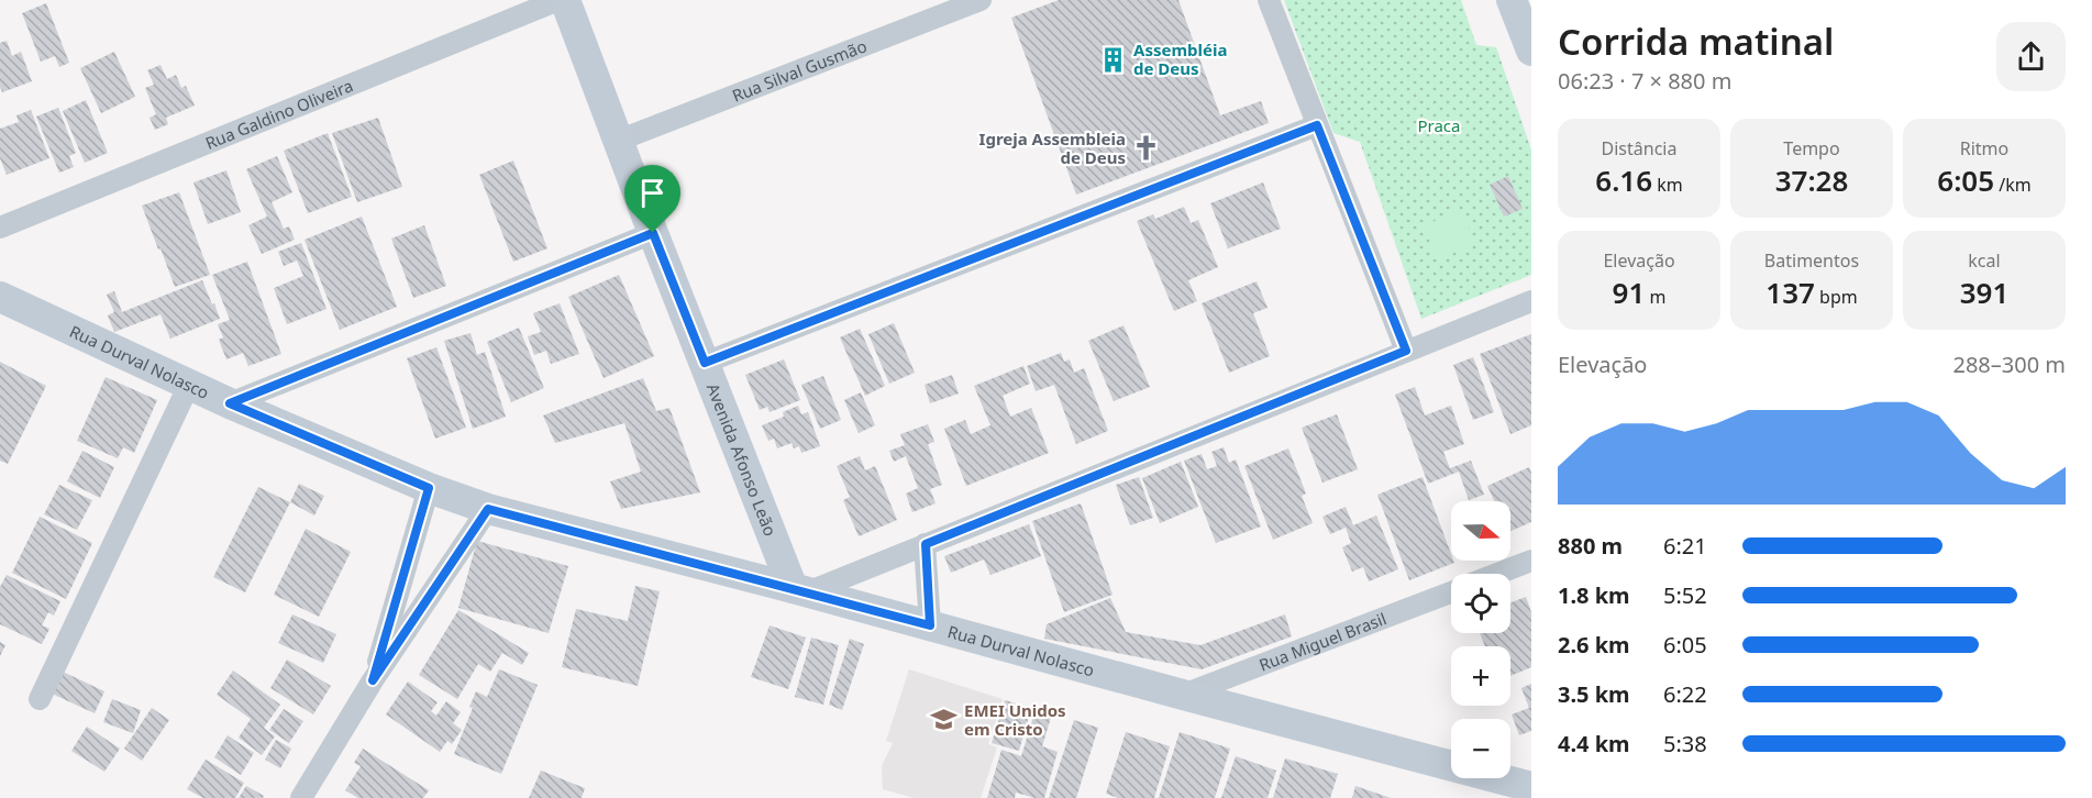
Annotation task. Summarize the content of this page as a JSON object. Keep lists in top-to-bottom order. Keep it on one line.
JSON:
{"streets":{"street":["Rua Silval Gusmão","Rua Galdino Oliveira","Rua Durval Nolasco","Avenida Afonso Leão","Rua Miguel Brasil"]},"crossings":[["Rua Silval Gusmão","Avenida Afonso Leão"],["Rua Durval Nolasco","Avenida Afonso Leão"],["Rua Durval Nolasco","Rua Miguel Brasil"]],"parks":["Praca"],"places":{"building":["Assembléia de Deus"],"church":["Igreja Assembleia de Deus"],"school or university":["EMEI Unidos em Cristo"]},"north":"right","page":{"heading":["Corrida matinal","06:23 · 7 × 880 m"],"stats":[["Distância","6.16 km"],["Tempo","37:28"],["Ritmo","6:05 /km"],["Elevação","91 m"],["Batimentos","137 bpm"],["kcal","391"]],"chart":["Elevação","288–300 m"],"map_buttons":["+","−"],"list":[{"name":"880 m","note":"6:21"},{"name":"1.8 km","note":"5:52"},{"name":"2.6 km","note":"6:05"},{"name":"3.5 km","note":"6:22"},{"name":"4.4 km","note":"5:38"}]}}
